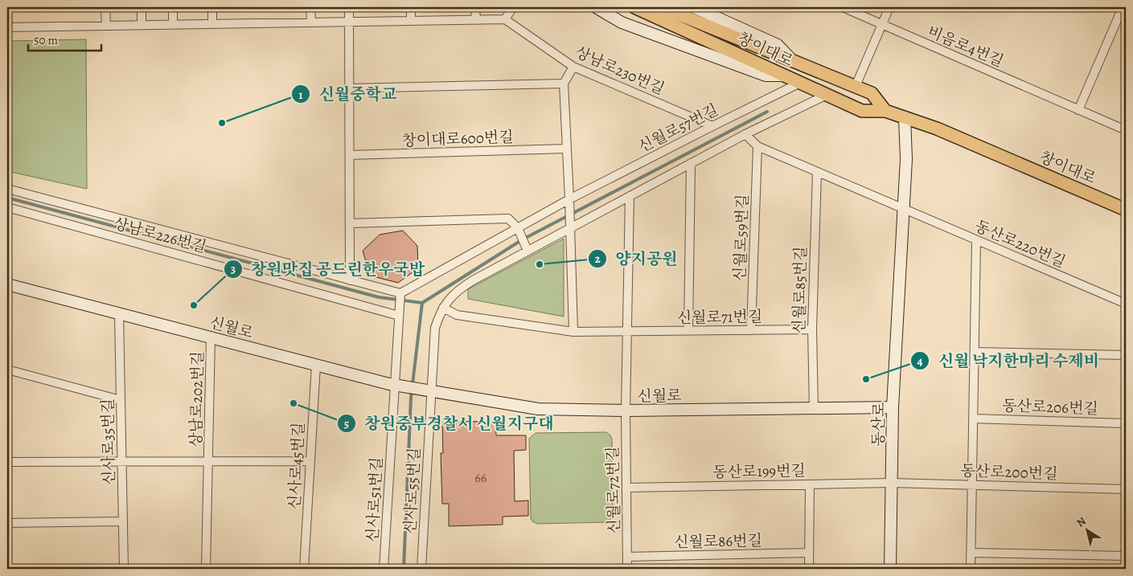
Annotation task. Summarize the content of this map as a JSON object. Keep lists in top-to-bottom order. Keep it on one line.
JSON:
{"streets":{"main road":["창이대로"],"street":["비음로4번길","상남로230번길","신월로57번길","창이대로600번길","상남로226번길","신월로59번길","동산로220번길","신월로85번길","신월로71번길","신월로","상남로202번길","동산로206번길","동산로","신사로35번길","신사로45번길","동산로199번길","동산로200번길","신월로72번길","신사로55번길","신사로51번길","신월로86번길"]},"crossings":[["창이대로","신월로57번길"],["창이대로","동산로"],["상남로230번길","신월로57번길"],["신월로59번길","신월로71번길"],["동산로220번길","동산로"],["신월로85번길","신월로71번길"],["신월로85번길","신월로"],["신월로","상남로202번길"],["신월로","동산로"],["신월로","신사로35번길"],["신월로","신사로45번길"],["신월로","신월로72번길"],["신월로","신사로55번길"],["신월로","신사로51번길"],["상남로202번길","신사로35번길"],["상남로202번길","신사로45번길"],["동산로","동산로199번길"],["동산로","동산로200번길"],["동산로199번길","동산로200번길"],["동산로199번길","신월로72번길"],["신월로72번길","신월로86번길"]],"places":["신월중학교","양지공원","창원맛집 공드린한우국밥","신월 낙지한마리 수제비","창원중부경찰서 신월지구대"],"house_numbers":["66"],"scale_bar":"50 m","north":"top left"}
